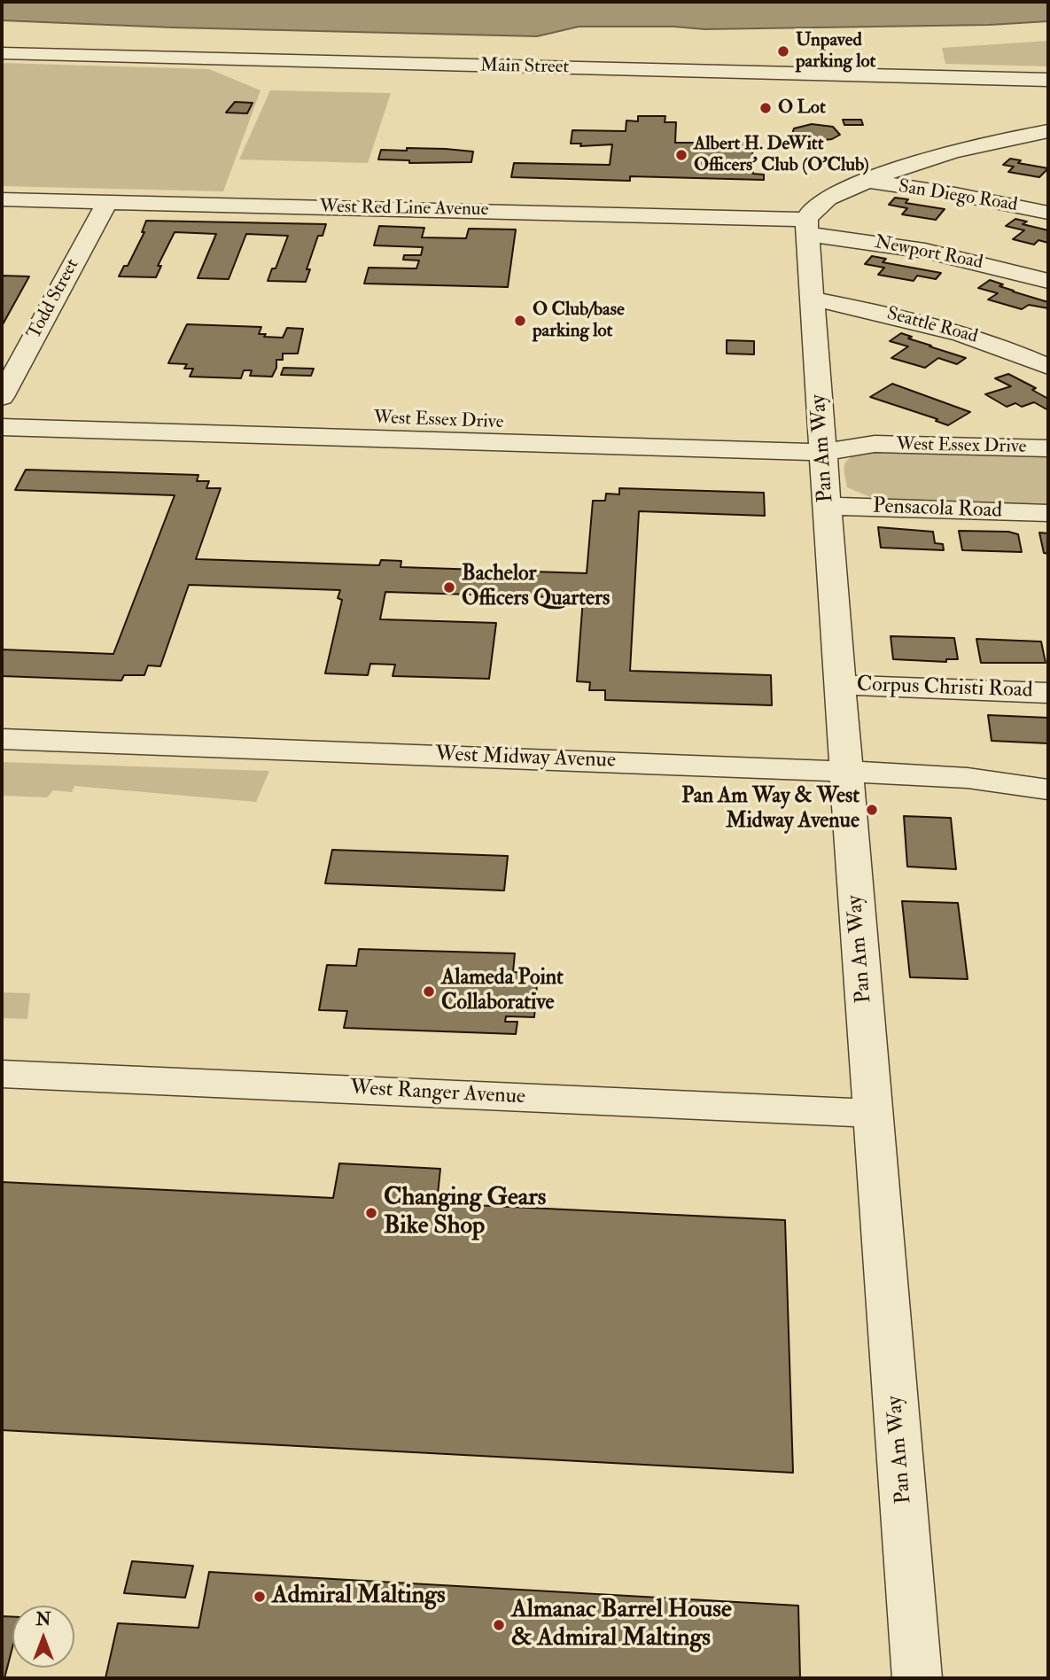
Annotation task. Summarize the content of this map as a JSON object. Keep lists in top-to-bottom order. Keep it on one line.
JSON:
{"streets":{"street":["Main Street","San Diego Road","West Red Line Avenue","Newport Road","Todd Street","Seattle Road","West Essex Drive","Pan Am Way","Pensacola Road","Corpus Christi Road","West Midway Avenue","West Ranger Avenue"]},"crossings":[["West Red Line Avenue","Newport Road"],["West Red Line Avenue","Todd Street"],["West Red Line Avenue","Pan Am Way"],["Newport Road","Pan Am Way"],["Seattle Road","Pan Am Way"],["West Essex Drive","Pan Am Way"],["Pan Am Way","Pensacola Road"],["Pan Am Way","Corpus Christi Road"],["Pan Am Way","West Midway Avenue"],["Pan Am Way","West Ranger Avenue"]],"places":["Unpaved parking lot","O Lot","Albert H. DeWitt Officers' Club (O'Club)","O Club/base parking lot","Bachelor Officers Quarters","Pan Am Way & West Midway Avenue","Alameda Point Collaborative","Changing Gears Bike Shop","Admiral Maltings","Almanac Barrel House & Admiral Maltings"],"north":"top"}
